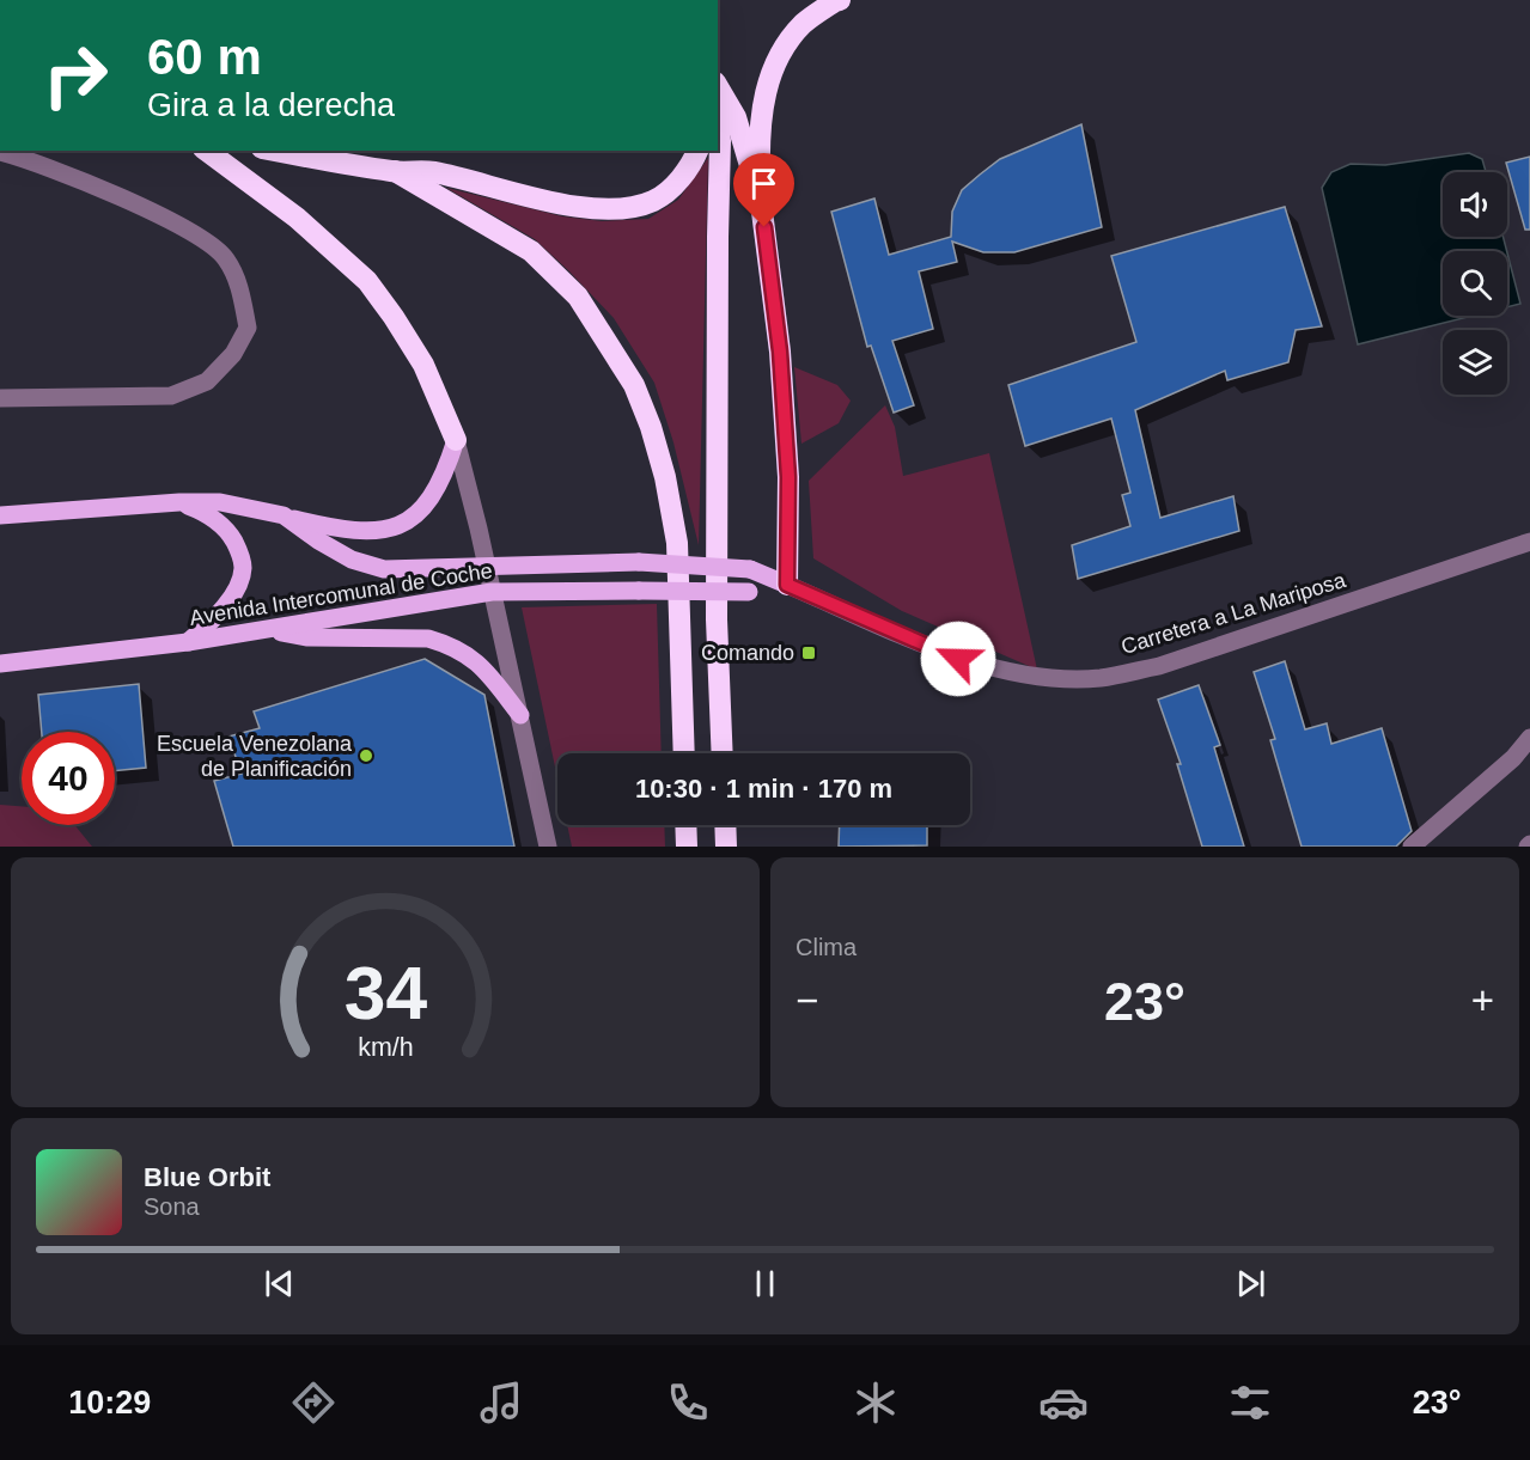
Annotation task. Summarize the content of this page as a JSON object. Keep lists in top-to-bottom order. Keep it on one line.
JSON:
{"streets":{"main road":["Avenida Intercomunal de Coche"],"street":["Carretera a La Mariposa"]},"crossings":[["Avenida Intercomunal de Coche","Carretera a La Mariposa"]],"places":{"transit":["Comando"],"other":["Escuela Venezolana de Planificación"]},"page":{"turn":["60 m","Gira a la derecha"],"limit":"40","trip":"10:30 · 1 min · 170 m","tile":"Clima","heat":["−","23°","+"],"song":["Blue Orbit","Sona"],"tabs":["10:29","23°"],"gauge":["34","km/h"]}}
